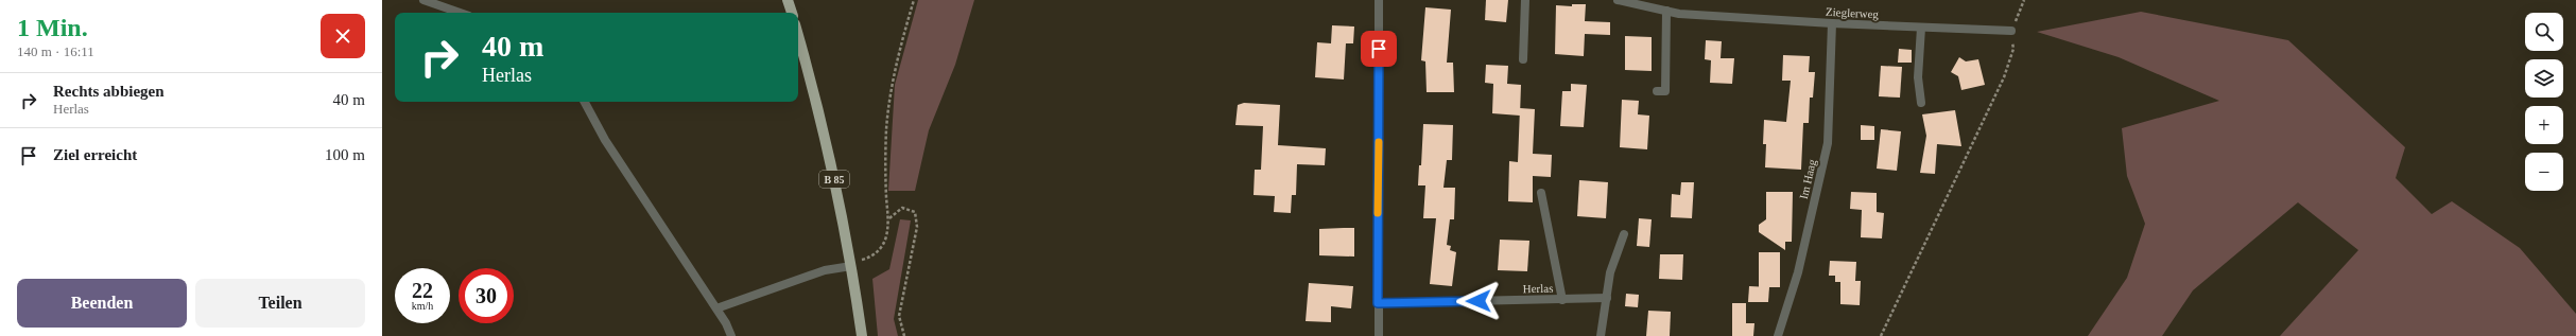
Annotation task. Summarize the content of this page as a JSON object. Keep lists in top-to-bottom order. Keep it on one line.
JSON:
{"streets":{"main road":["B 85"],"street":["Zieglerweg","Im Haag","Herlas"]},"crossings":[["Zieglerweg","Im Haag"]],"page":{"heading":["1 Min.","140 m · 16:11"],"map_buttons":["+","−"],"turn":["40 m","Herlas"],"list":[{"name":"Rechts abbiegen","note":"Herlas","value":"40 m"},{"name":"Ziel erreicht","value":"100 m"}],"speed":"22 km/h","limit":"30","buttons":["Beenden","Teilen"]}}
